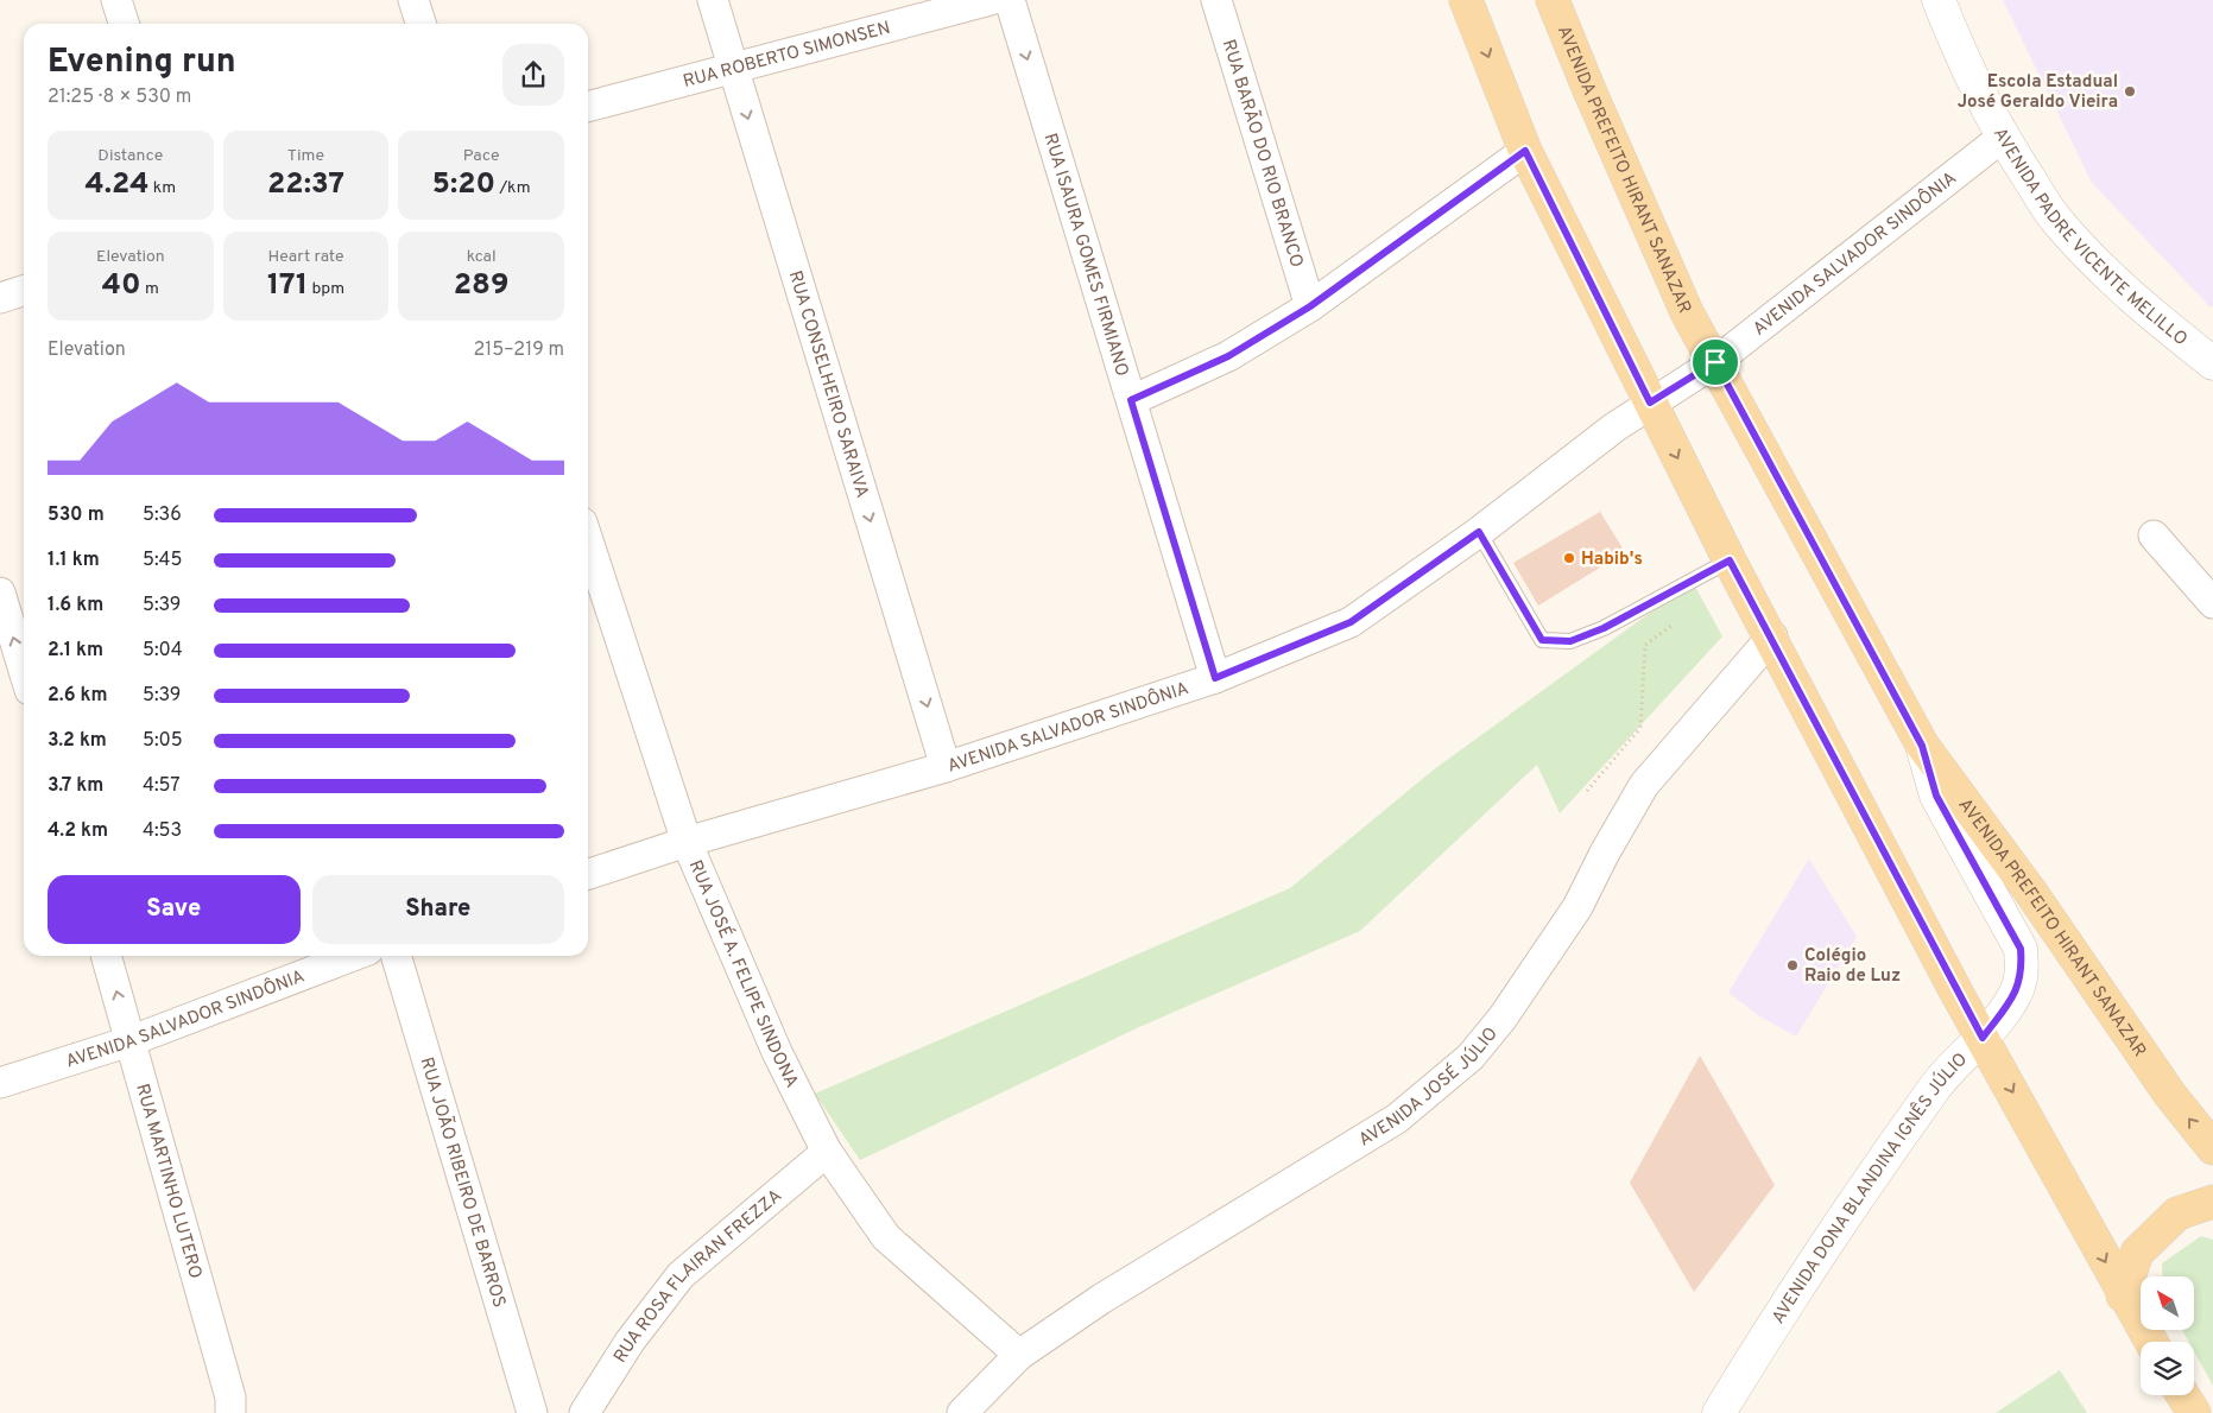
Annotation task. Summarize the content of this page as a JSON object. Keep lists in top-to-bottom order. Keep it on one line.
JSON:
{"streets":{"main road":["AVENIDA PREFEITO HIRANT SANAZAR","AVENIDA PADRE VICENTE MELILLO","AVENIDA DONA BLANDINA IGNÊS JÚLIO"],"street":["RUA ROBERTO SIMONSEN","RUA BARÃO DO RIO BRANCO","AVENIDA SALVADOR SINDÔNIA","RUA ISAURA GOMES FIRMIANO","RUA CONSELHEIRO SARAIVA","RUA JOSÉ A. FELIPE SINDONA","AVENIDA JOSÉ JÚLIO","RUA MARTINHO LUTERO","RUA JOÃO RIBEIRO DE BARROS","RUA ROSA FLAIRAN FREZZA"]},"crossings":[["RUA ROBERTO SIMONSEN","RUA CONSELHEIRO SARAIVA"],["AVENIDA PREFEITO HIRANT SANAZAR","AVENIDA SALVADOR SINDÔNIA"],["AVENIDA PREFEITO HIRANT SANAZAR","AVENIDA DONA BLANDINA IGNÊS JÚLIO"],["AVENIDA PADRE VICENTE MELILLO","AVENIDA SALVADOR SINDÔNIA"],["AVENIDA SALVADOR SINDÔNIA","RUA ISAURA GOMES FIRMIANO"],["AVENIDA SALVADOR SINDÔNIA","RUA CONSELHEIRO SARAIVA"],["AVENIDA SALVADOR SINDÔNIA","RUA JOSÉ A. FELIPE SINDONA"],["AVENIDA SALVADOR SINDÔNIA","RUA MARTINHO LUTERO"],["RUA JOSÉ A. FELIPE SINDONA","AVENIDA JOSÉ JÚLIO"],["RUA JOSÉ A. FELIPE SINDONA","RUA ROSA FLAIRAN FREZZA"]],"one_way":["RUA ISAURA GOMES FIRMIANO","RUA CONSELHEIRO SARAIVA"],"places":["Escola Estadual José Geraldo Vieira","Habib's","Colégio Raio de Luz"],"north":"top left","page":{"heading":["Evening run","21:25 · 8 × 530 m"],"stats":[["Distance","4.24 km"],["Time","22:37"],["Pace","5:20 /km"],["Elevation","40 m"],["Heart rate","171 bpm"],["kcal","289"]],"chart":["Elevation","215–219 m"],"list":[{"name":"530 m","note":"5:36"},{"name":"1.1 km","note":"5:45"},{"name":"1.6 km","note":"5:39"},{"name":"2.1 km","note":"5:04"},{"name":"2.6 km","note":"5:39"},{"name":"3.2 km","note":"5:05"},{"name":"3.7 km","note":"4:57"},{"name":"4.2 km","note":"4:53"}],"buttons":["Save","Share"]}}
